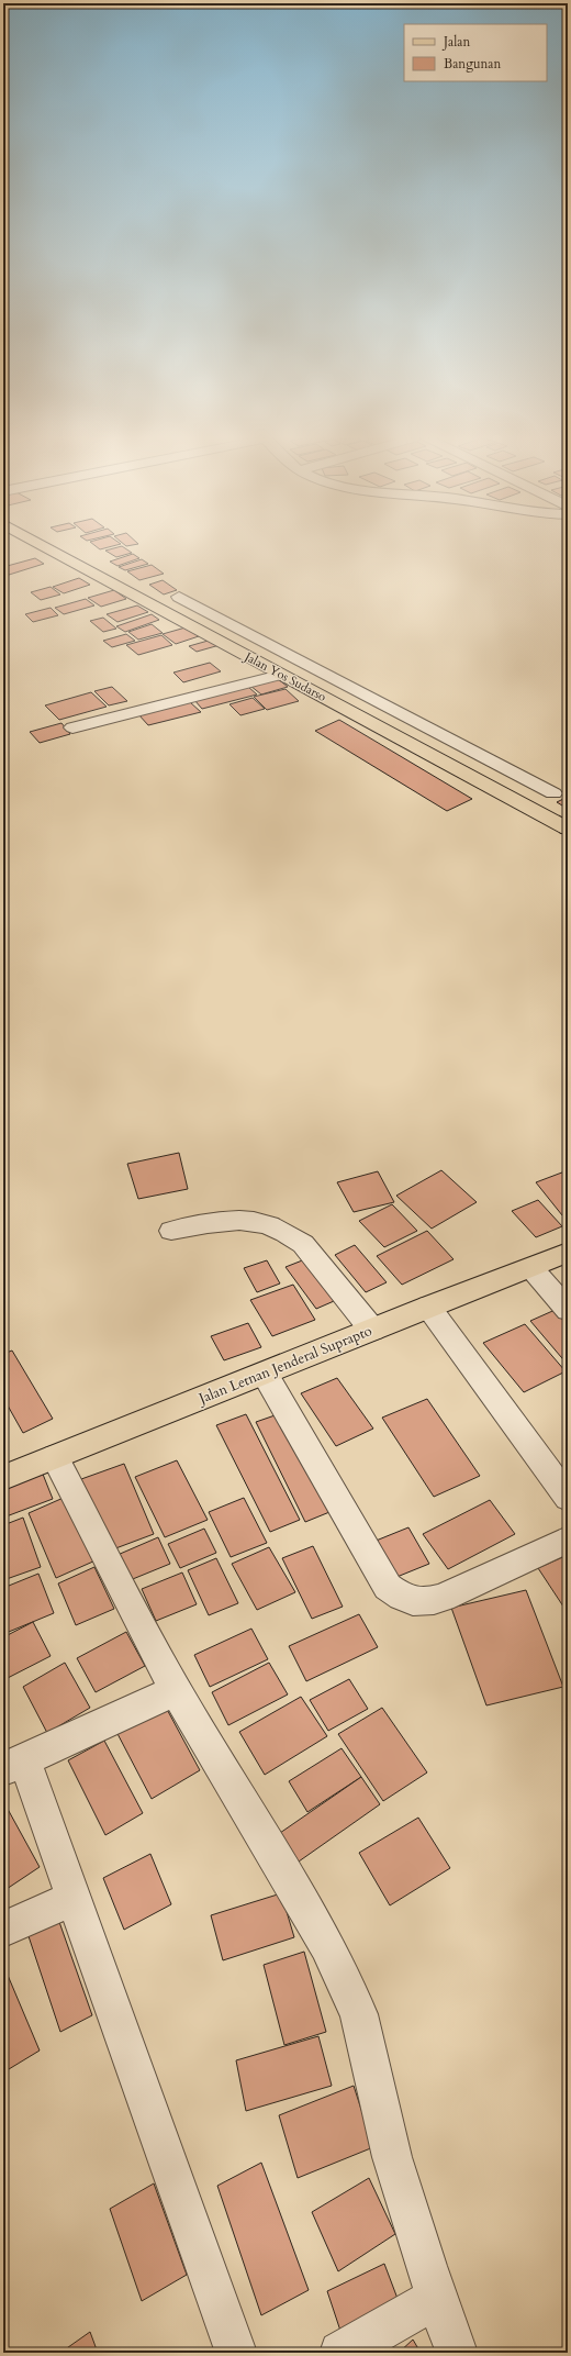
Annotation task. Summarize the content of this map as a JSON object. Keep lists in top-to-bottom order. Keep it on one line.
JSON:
{"streets":{"main road":["Jalan Yos Sudarso","Jalan Letnan Jenderal Suprapto"]},"legend":["Jalan","Bangunan"]}
